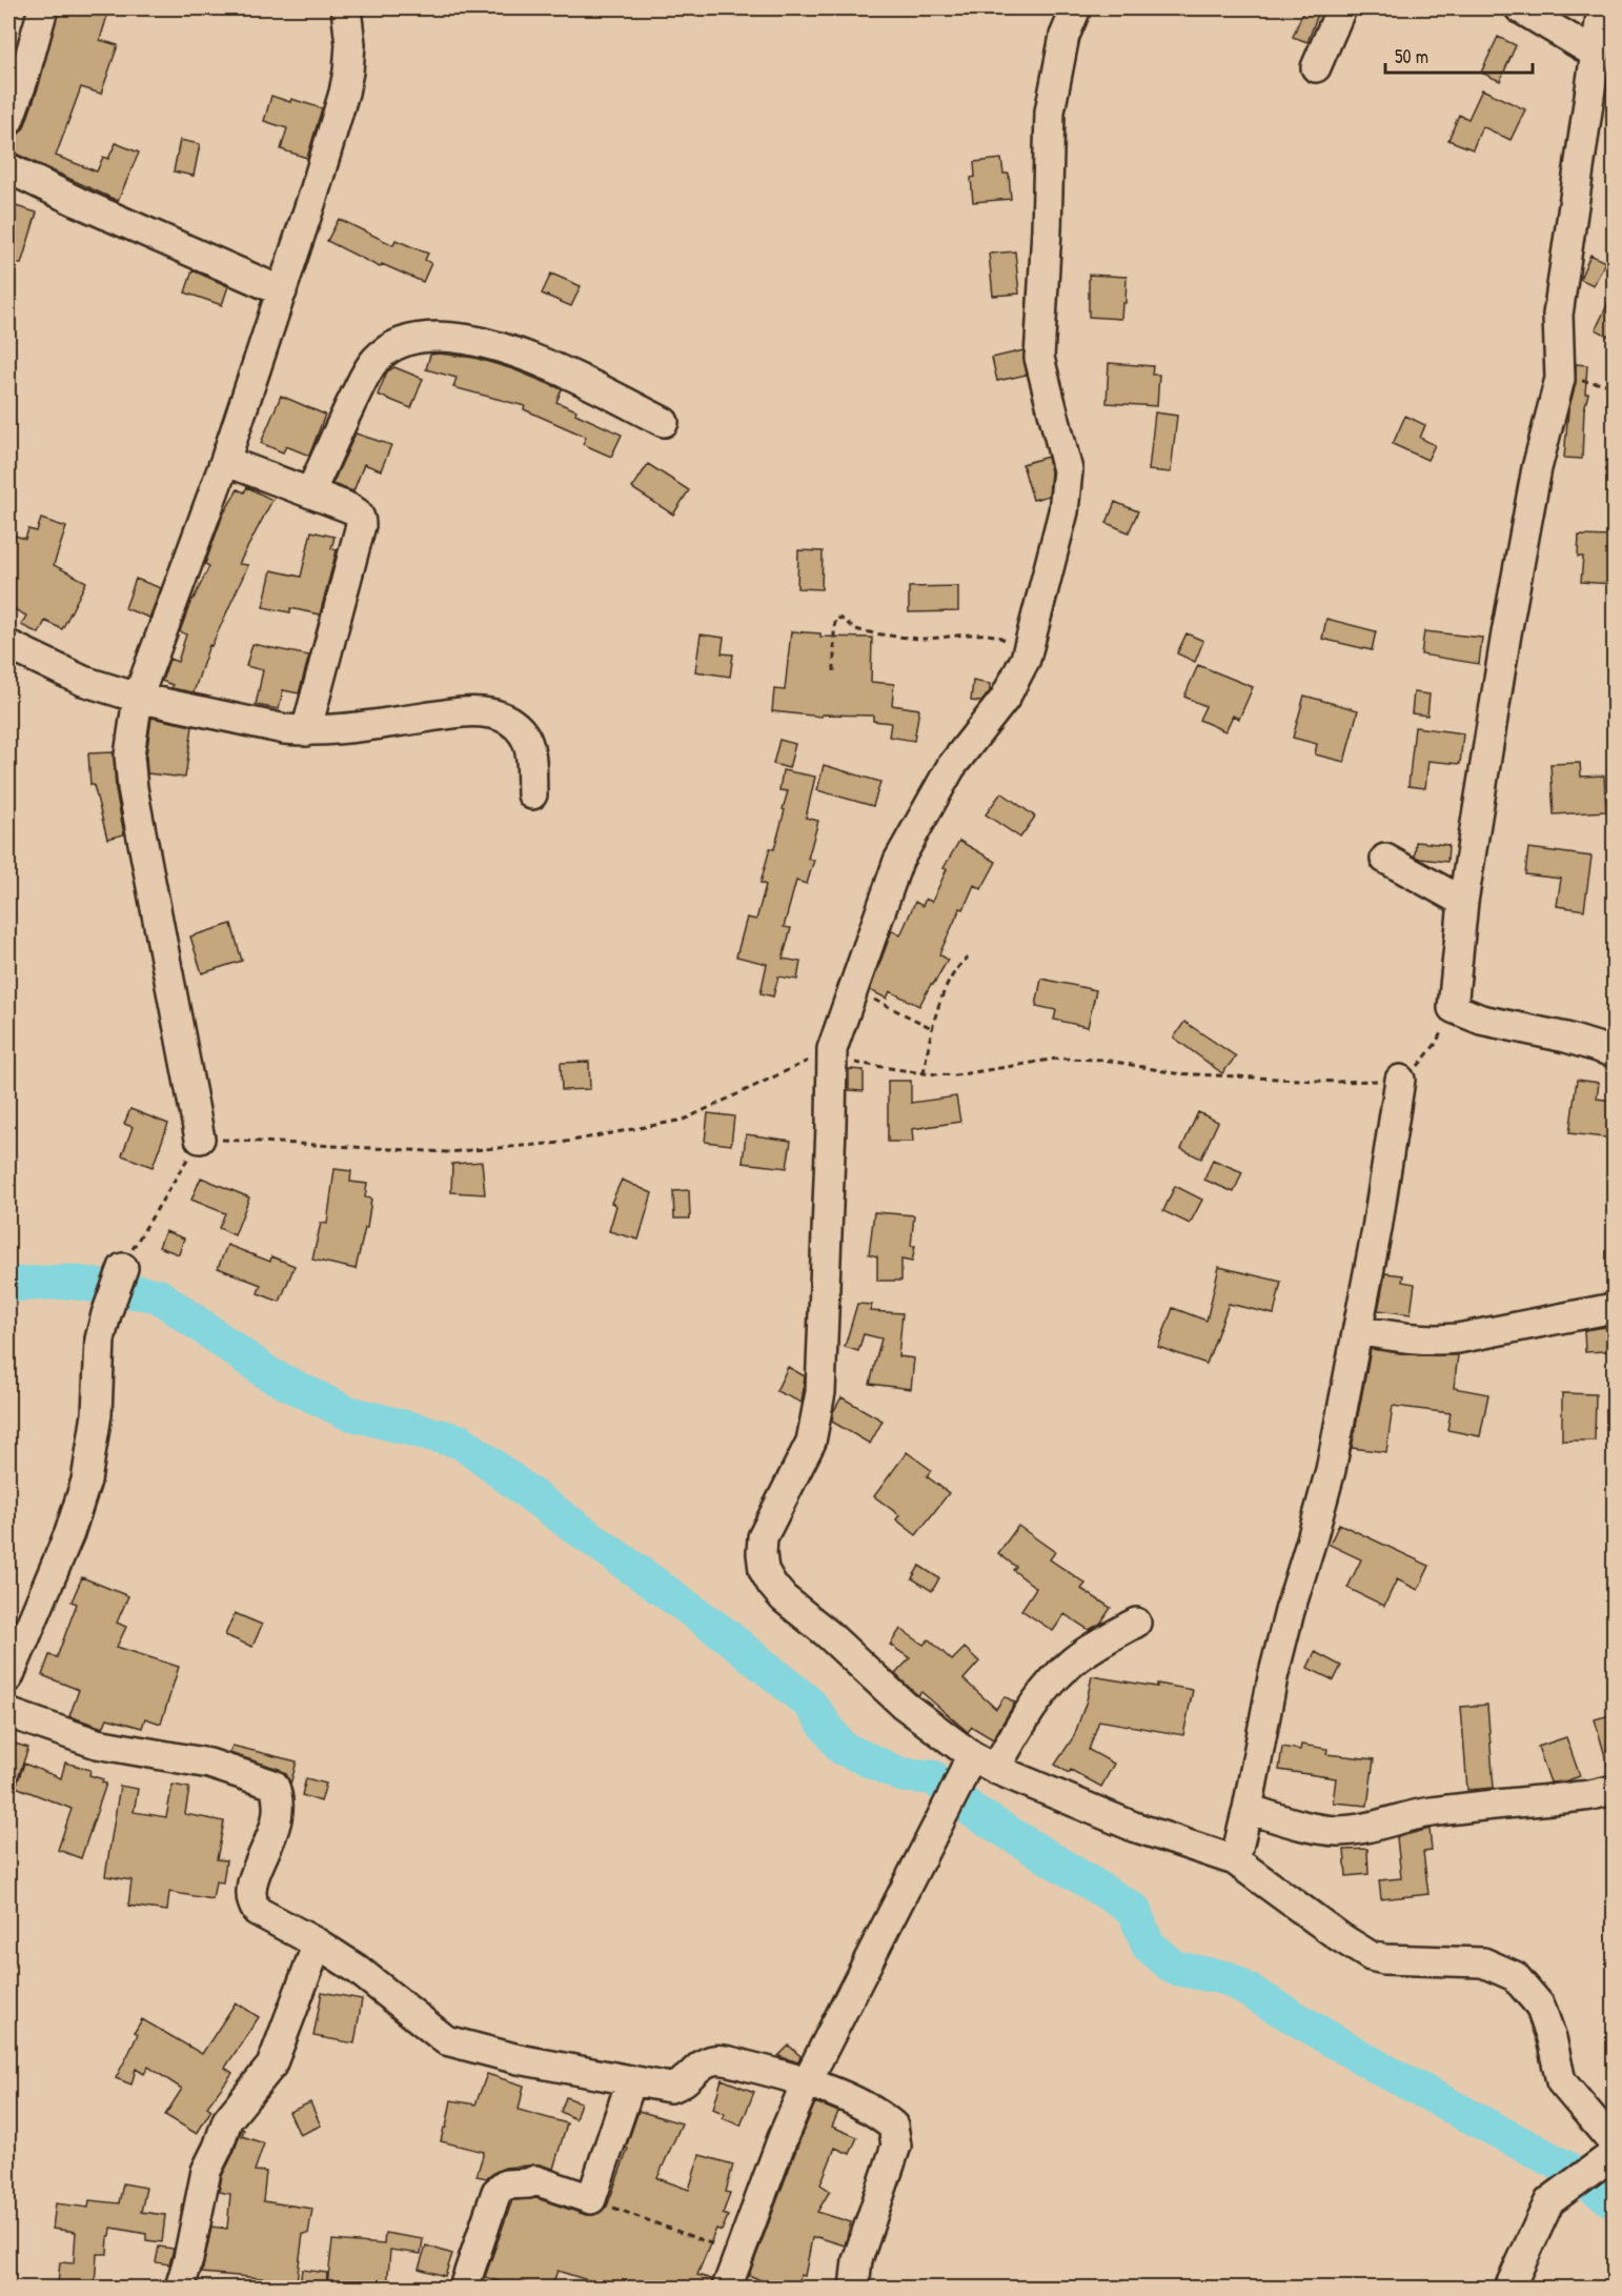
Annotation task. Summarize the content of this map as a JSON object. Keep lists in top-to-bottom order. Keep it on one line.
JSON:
{"scale_bar":"50 m"}
